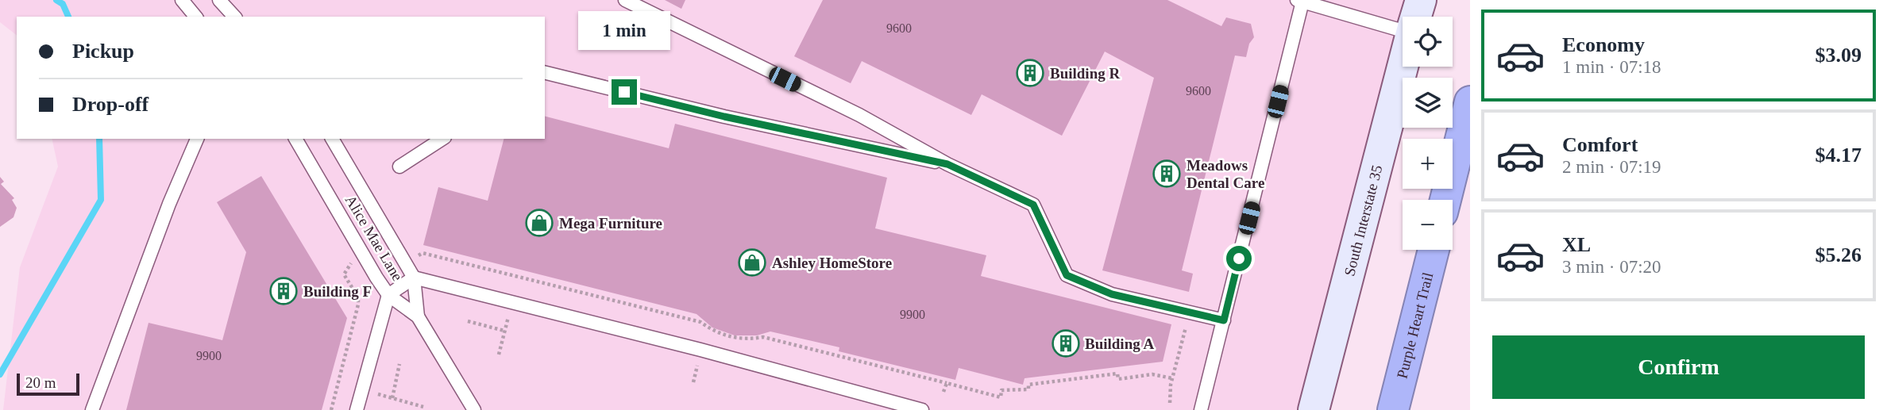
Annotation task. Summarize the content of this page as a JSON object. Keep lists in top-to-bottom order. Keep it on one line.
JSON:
{"streets":{"highway":["Purple Heart Trail"],"main road":["South Interstate 35"],"lane":["Alice Mae Lane"]},"places":{"building":["Building R","Meadows Dental Care","Building F","Building A"],"shop":["Mega Furniture","Ashley HomeStore"]},"house_numbers":["9600","9600","9900","9900"],"scale_bar":"20 m","page":{"list":[{"name":"Economy","note":"1 min · 07:18","value":"$3.09"},{"name":"Comfort","note":"2 min · 07:19","value":"$4.17"},{"name":"XL","note":"3 min · 07:20","value":"$5.26"}],"bubble":"1 min","map_buttons":["+","−"],"banner":["Pickup","Drop-off"],"buttons":"Confirm","scale":"20 m"}}
